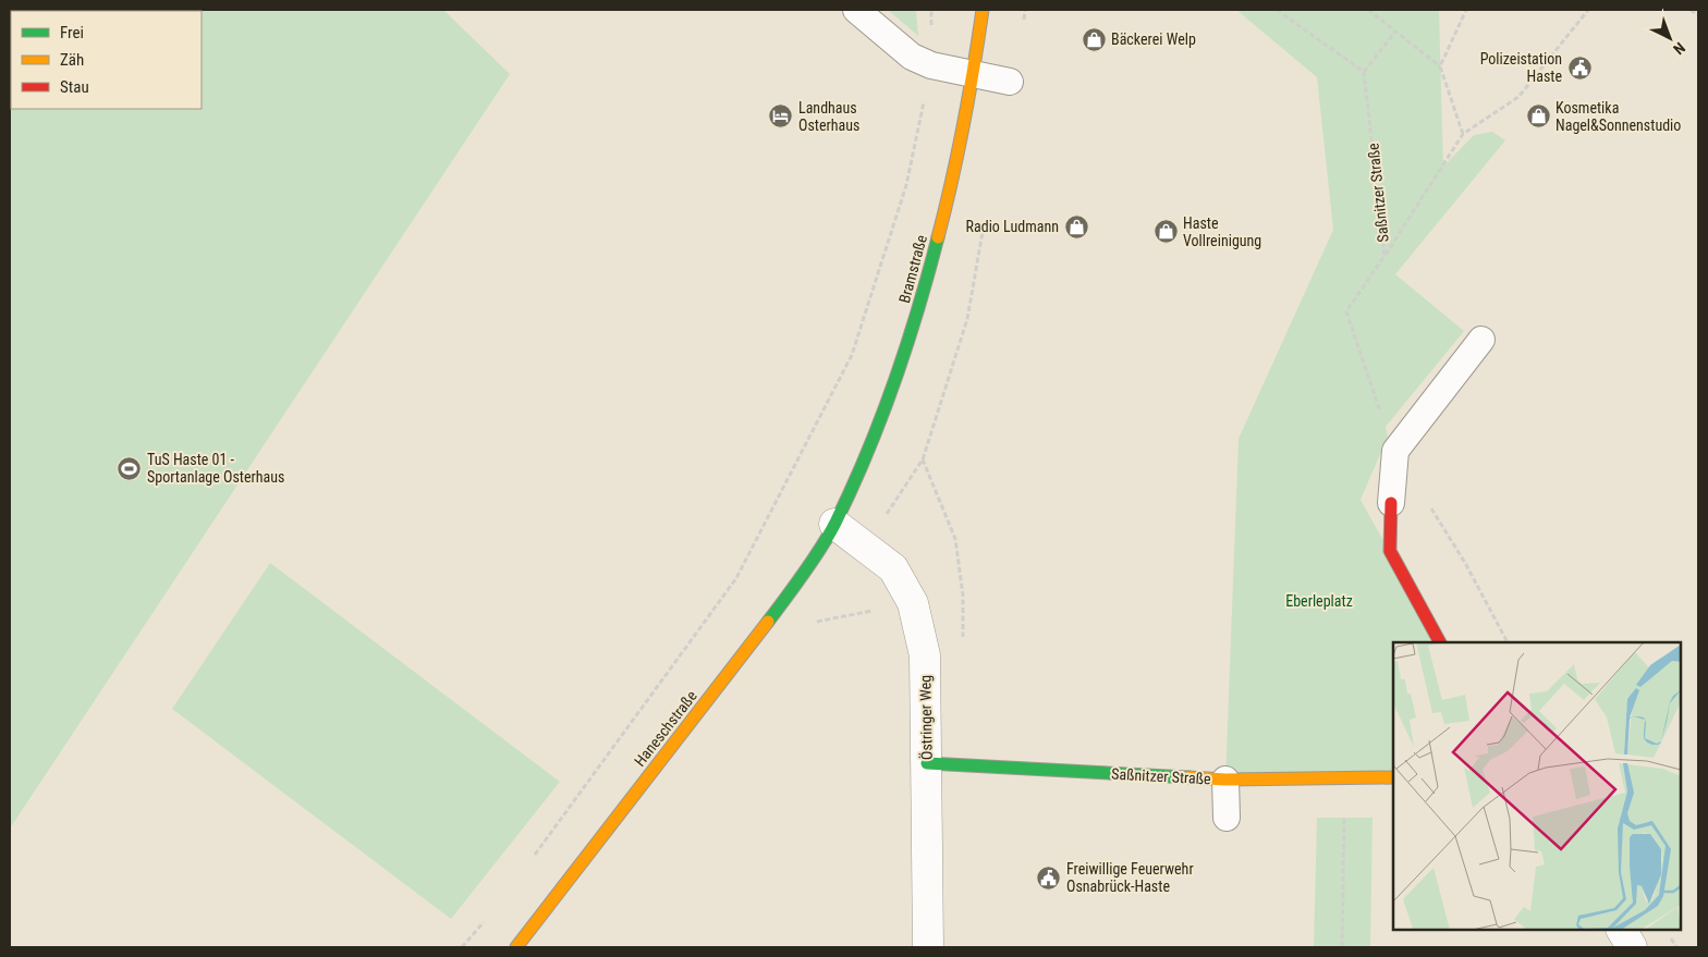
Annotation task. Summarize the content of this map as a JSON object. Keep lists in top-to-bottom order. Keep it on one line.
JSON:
{"streets":{"street":["Saßnitzer Straße","Bramstraße","Östringer Weg","Haneschstraße"]},"crossings":[["Saßnitzer Straße","Östringer Weg"],["Bramstraße","Östringer Weg"],["Bramstraße","Haneschstraße"],["Östringer Weg","Haneschstraße"]],"parks":["Eberleplatz"],"places":{"shop":["Bäckerei Welp","Kosmetika Nagel&Sonnenstudio","Radio Ludmann","Haste Vollreinigung"],"public building":["Polizeistation Haste","Freiwillige Feuerwehr Osnabrück-Haste"],"hotel":["Landhaus Osterhaus"],"sports":["TuS Haste 01 - Sportanlage Osterhaus"]},"legend":["Frei","Zäh","Stau"],"north":"bottom right"}
